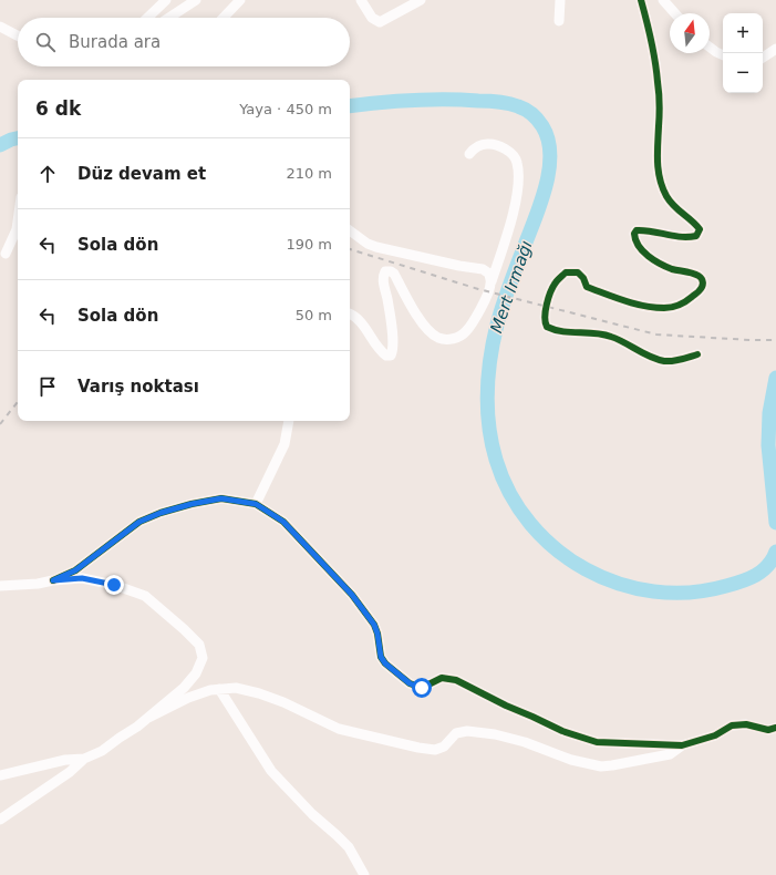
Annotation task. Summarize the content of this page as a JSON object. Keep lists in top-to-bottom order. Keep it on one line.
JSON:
{"water":["Mert Irmağı"],"north":"top","page":{"map_buttons":["+","−"],"search":"Burada ara","heading":["6 dk","Yaya · 450 m"],"list":[["Düz devam et","210 m"],["Sola dön","190 m"],["Sola dön","50 m"],"Varış noktası"]}}
